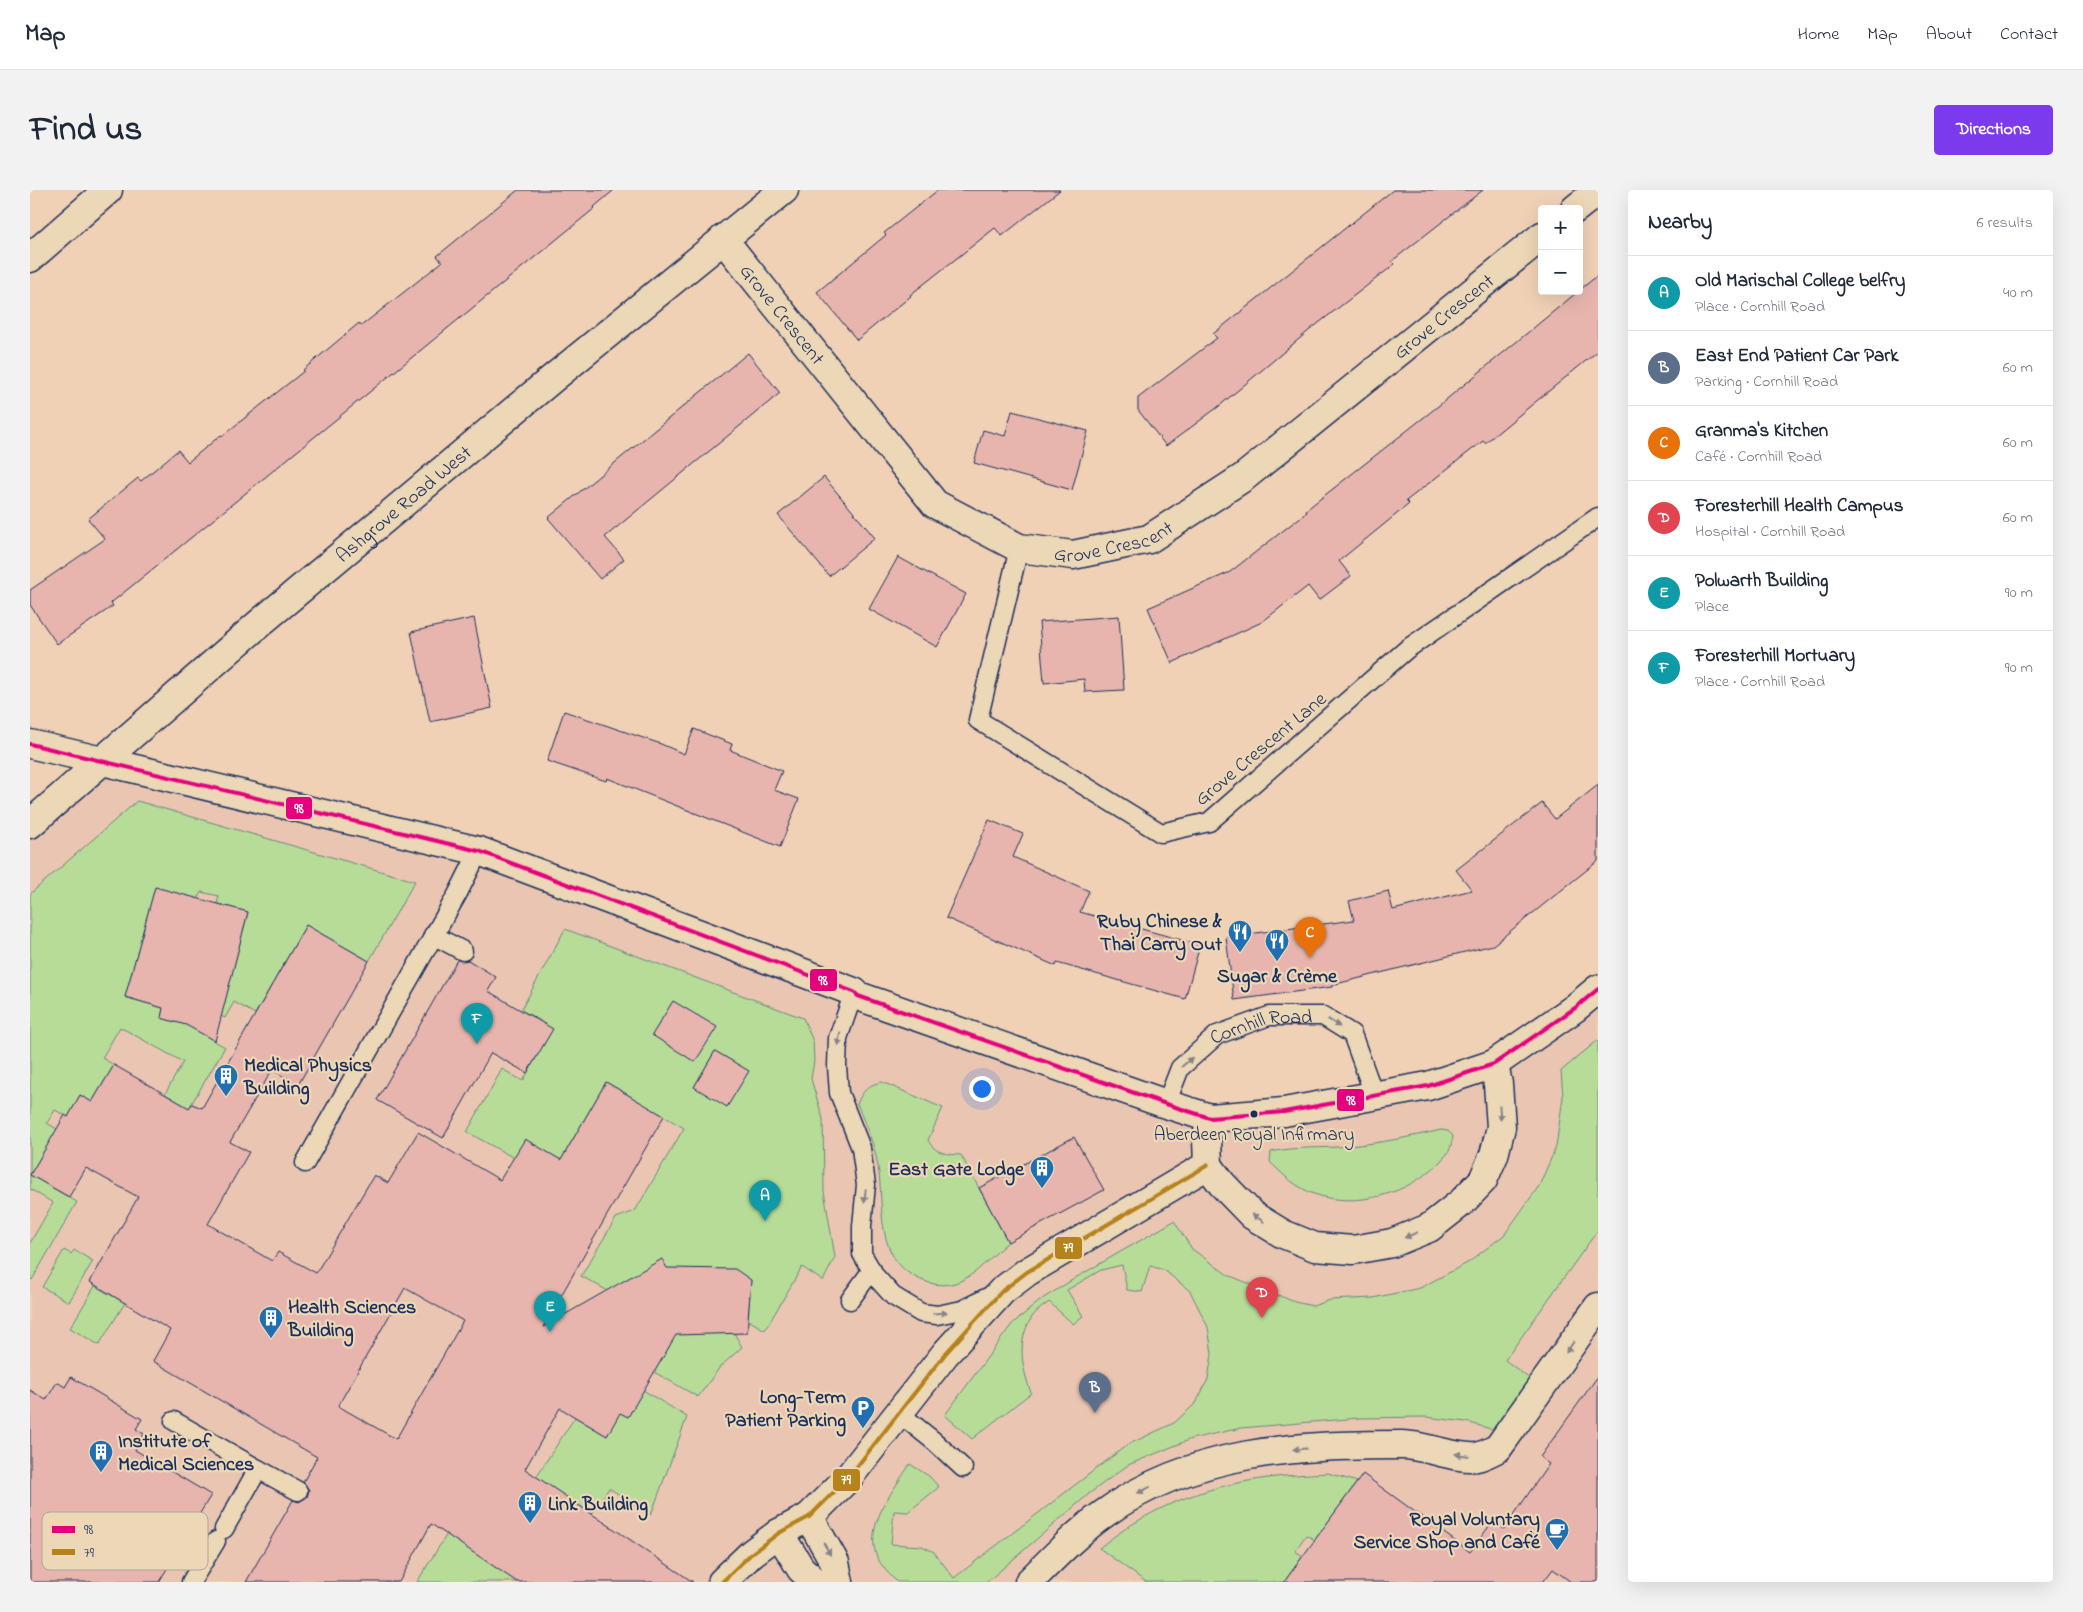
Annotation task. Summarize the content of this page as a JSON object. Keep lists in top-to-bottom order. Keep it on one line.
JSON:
{"streets":{"street":["Grove Crescent","Ashgrove Road West"],"lane":["Grove Crescent Lane","Cornhill Road"]},"crossings":[["Grove Crescent","Ashgrove Road West"],["Grove Crescent","Grove Crescent Lane"]],"places":{"restaurant":["Ruby Chinese & Thai Carry Out","Sugar & Crème"],"building":["Medical Physics Building","East Gate Lodge","Health Sciences Building","Institute of Medical Sciences","Link Building"],"other":["Aberdeen Royal Infirmary"],"parking":["Long-Term Patient Parking"],"cafe":["Royal Voluntary Service Shop and Café"]},"lines":["transit line 98","transit line 79"],"legend":["98","79"],"page":{"header":"Map","nav":["Home","Map","About","Contact"],"title":"Find us","buttons":"Directions","heading":["Nearby","6 results"],"map_buttons":["+","−"],"list":[{"mark":"A","name":"Old Marischal College belfry","note":"Place · Cornhill Road","value":"40 m"},{"mark":"B","name":"East End Patient Car Park","note":"Parking · Cornhill Road","value":"60 m"},{"mark":"C","name":"Granma's Kitchen","note":"Café · Cornhill Road","value":"60 m"},{"mark":"D","name":"Foresterhill Health Campus","note":"Hospital · Cornhill Road","value":"60 m"},{"mark":"E","name":"Polwarth Building","note":"Place","value":"90 m"},{"mark":"F","name":"Foresterhill Mortuary","note":"Place · Cornhill Road","value":"90 m"}],"pins":["C","F","A","D","E","B"]}}
